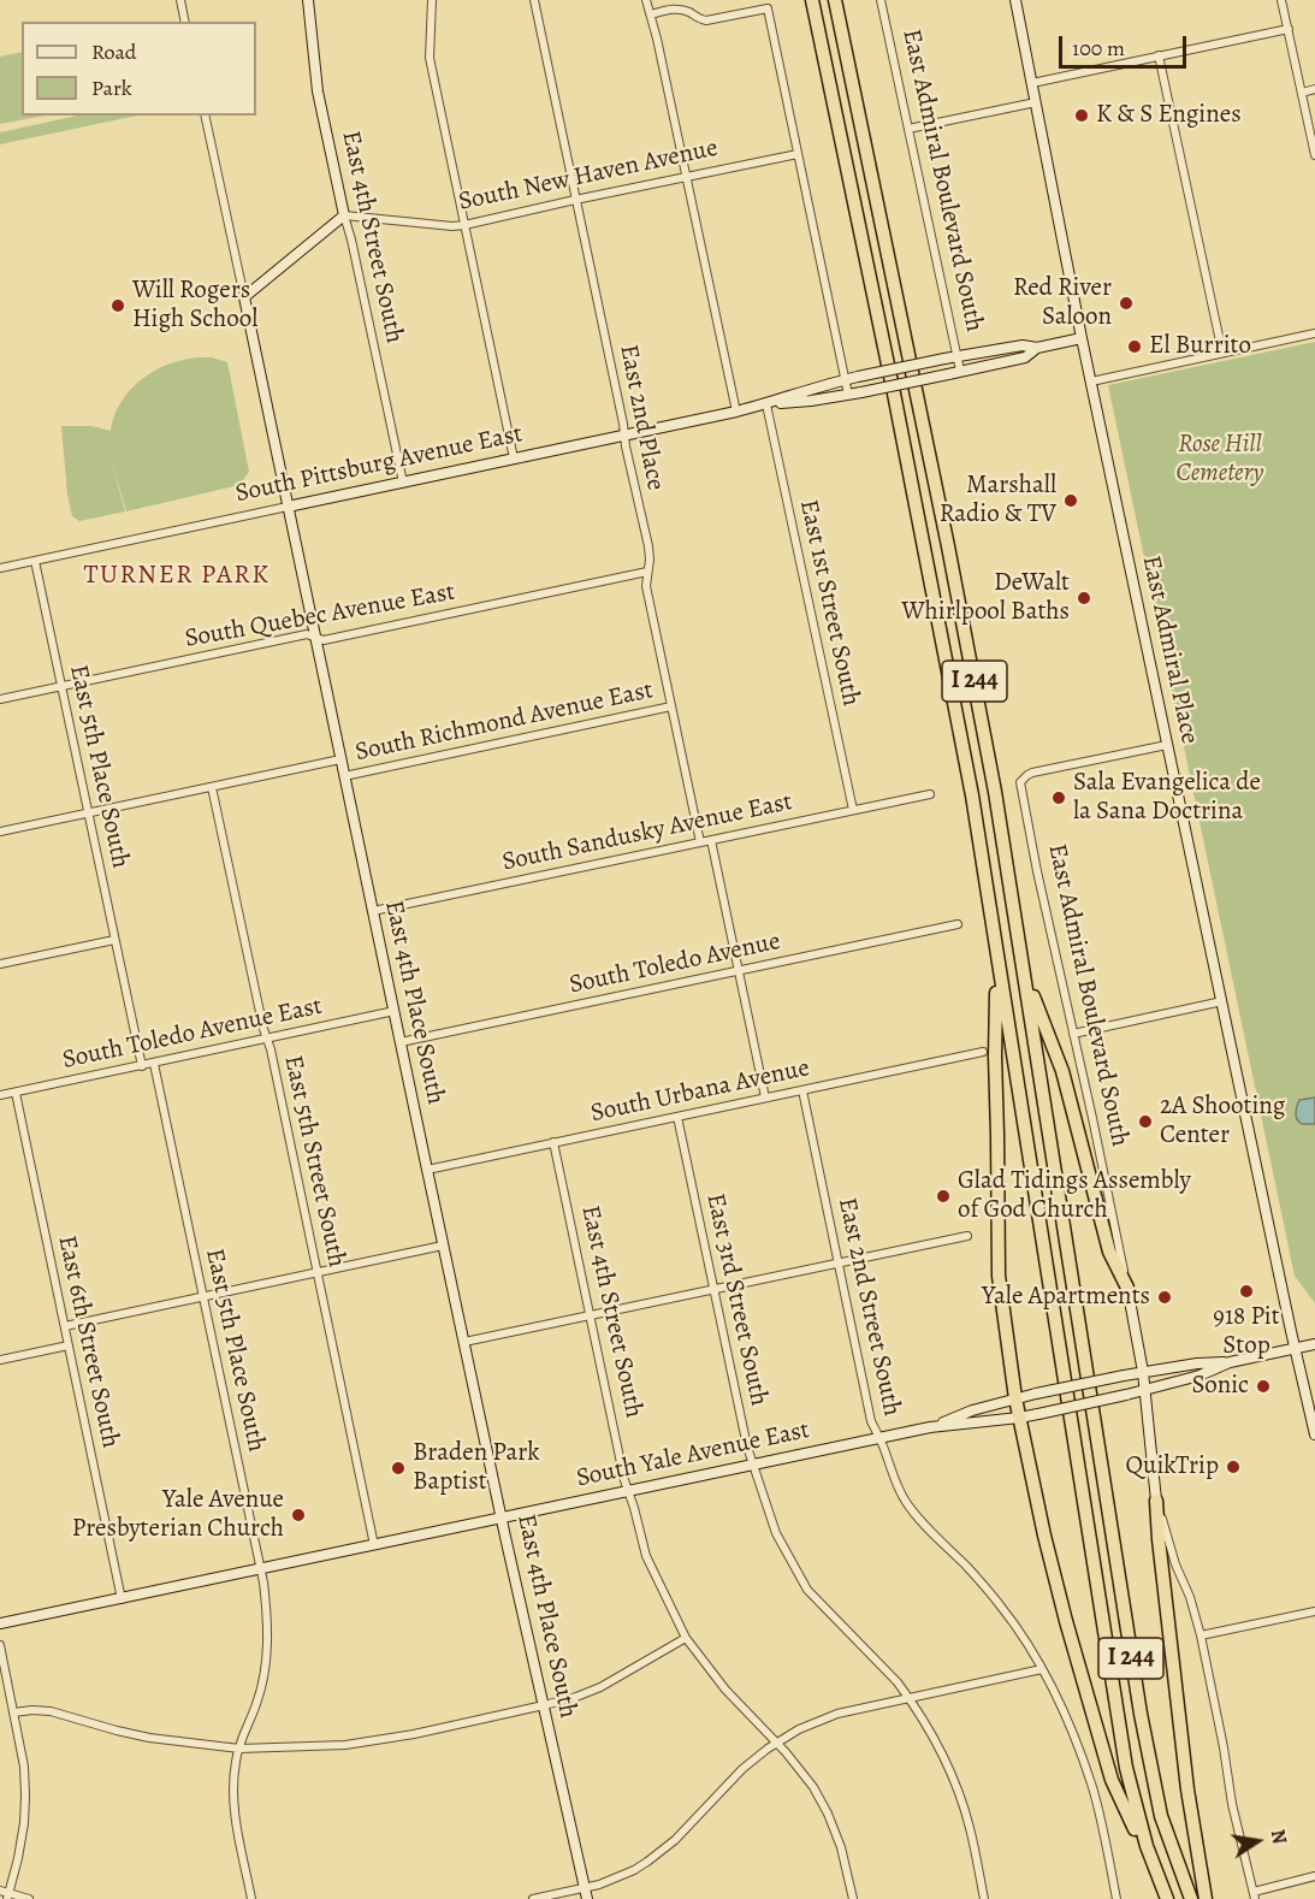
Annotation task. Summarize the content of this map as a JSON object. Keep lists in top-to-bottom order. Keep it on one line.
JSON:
{"streets":{"highway":["I 244"],"main road":["East Admiral Boulevard South","East 4th Street South","South Pittsburg Avenue East","East Admiral Place","East 4th Place South","South Yale Avenue East"],"street":["South New Haven Avenue","East 2nd Place","East 1st Street South","South Quebec Avenue East","South Richmond Avenue East","East 5th Place South","South Sandusky Avenue East","South Toledo Avenue","South Toledo Avenue East","South Urbana Avenue","East 5th Street South","East 3rd Street South","East 2nd Street South","East 6th Street South"]},"crossings":[["South New Haven Avenue","East 4th Street South"],["South New Haven Avenue","East 2nd Place"],["East Admiral Boulevard South","South Pittsburg Avenue East"],["East Admiral Boulevard South","East Admiral Place"],["East Admiral Boulevard South","South Yale Avenue East"],["East 4th Street South","South Pittsburg Avenue East"],["East 4th Street South","South Urbana Avenue"],["East 4th Street South","South Yale Avenue East"],["East 2nd Place","South Pittsburg Avenue East"],["East 2nd Place","South Quebec Avenue East"],["East 2nd Place","South Richmond Avenue East"],["East 2nd Place","South Sandusky Avenue East"],["South Pittsburg Avenue East","East 1st Street South"],["South Pittsburg Avenue East","East Admiral Place"],["South Pittsburg Avenue East","East 5th Place South"],["South Pittsburg Avenue East","East 4th Place South"],["East 1st Street South","South Sandusky Avenue East"],["South Quebec Avenue East","East 5th Place South"],["South Quebec Avenue East","East 4th Place South"],["East Admiral Place","South Yale Avenue East"],["South Richmond Avenue East","East 5th Place South"],["South Richmond Avenue East","East 4th Place South"],["South Richmond Avenue East","East 5th Street South"],["East 5th Place South","South Toledo Avenue East"],["East 5th Place South","South Yale Avenue East"],["South Sandusky Avenue East","East 4th Place South"],["South Toledo Avenue","East 4th Place South"],["East 4th Place South","South Toledo Avenue East"],["East 4th Place South","South Urbana Avenue"],["East 4th Place South","South Yale Avenue East"],["South Toledo Avenue East","East 5th Street South"],["South Toledo Avenue East","East 6th Street South"],["South Urbana Avenue","East 3rd Street South"],["South Urbana Avenue","East 2nd Street South"],["East 5th Street South","South Yale Avenue East"],["East 3rd Street South","South Yale Avenue East"],["East 2nd Street South","South Yale Avenue East"],["East 6th Street South","South Yale Avenue East"]],"districts":["TURNER PARK"],"parks":["Rose Hill Cemetery"],"places":["K & S Engines","Red River Saloon","Will Rogers High School","El Burrito","Marshall Radio & TV","DeWalt Whirlpool Baths","Sala Evangelica de la Sana Doctrina","2A Shooting Center","Glad Tidings Assembly of God Church","918 Pit Stop","Yale Apartments","Sonic","QuikTrip","Braden Park Baptist","Yale Avenue Presbyterian Church"],"legend":["Road","Park"],"scale_bar":"100 m","north":"right"}
